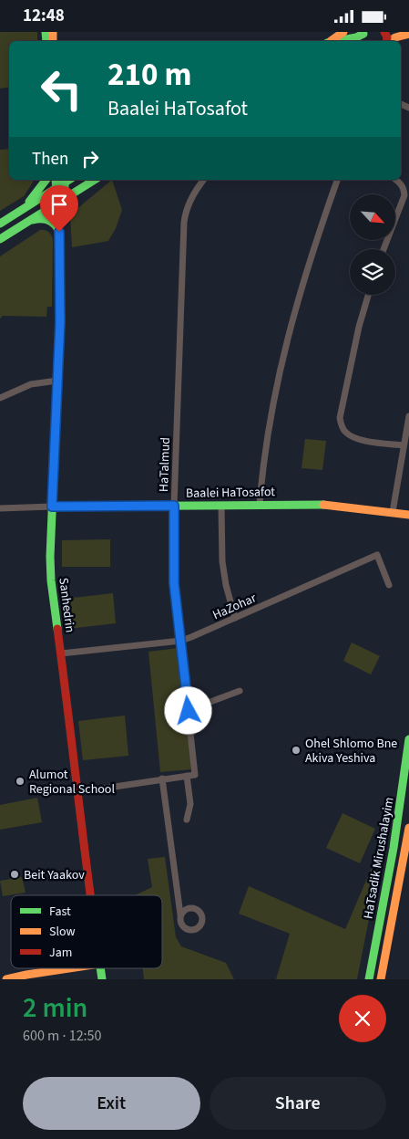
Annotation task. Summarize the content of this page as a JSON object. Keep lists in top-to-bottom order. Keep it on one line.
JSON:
{"streets":{"street":["HaTalmud","Baalei HaTosafot","Sanhedrin","HaZohar","HaTsadik Mirushalayim"]},"crossings":[["HaTalmud","Baalei HaTosafot"],["HaTalmud","HaZohar"],["Baalei HaTosafot","Sanhedrin"],["Sanhedrin","HaZohar"]],"places":["Ohel Shlomo Bne Akiva Yeshiva","Alumot Regional School","Beit Yaakov"],"legend":["Fast","Slow","Jam"],"north":"bottom right","page":{"status":"12:48","turn":["210 m","Baalei HaTosafot"],"then":"Then","heading":["2 min","600 m · 12:50"],"buttons":["Exit","Share"]}}
